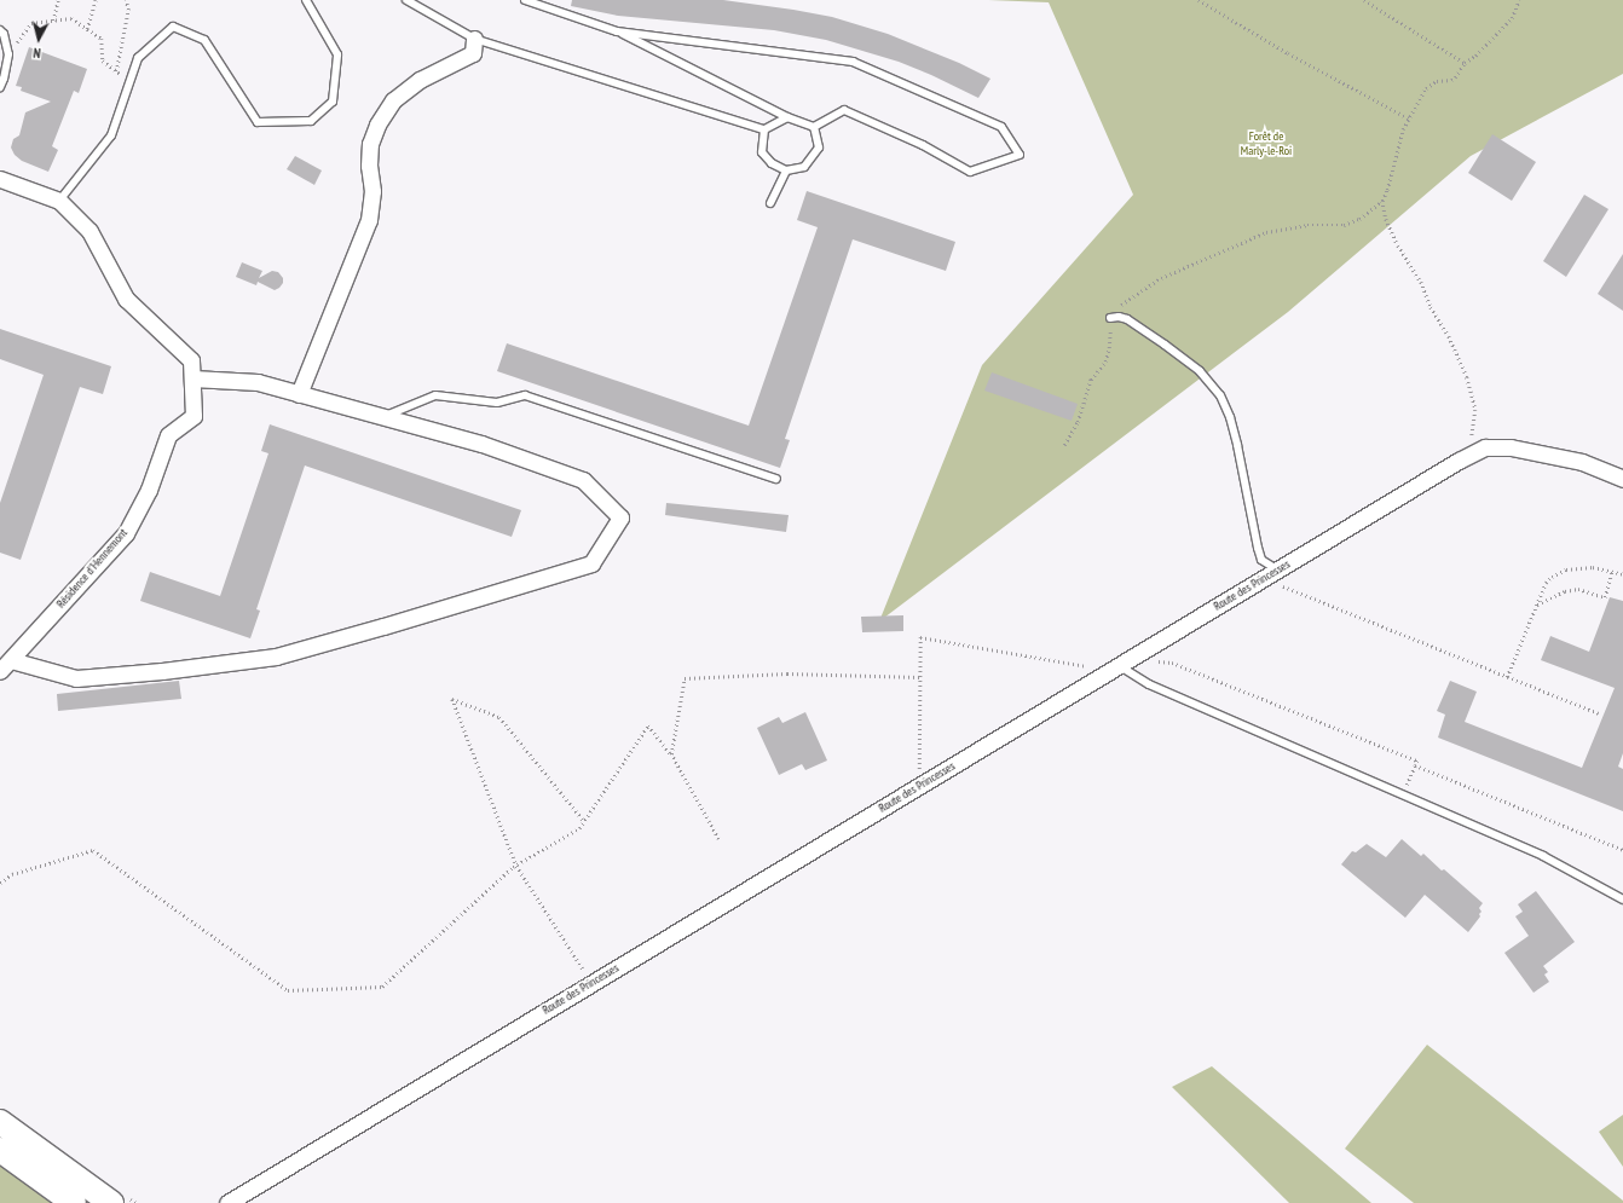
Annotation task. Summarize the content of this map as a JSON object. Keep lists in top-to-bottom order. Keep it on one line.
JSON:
{"streets":{"street":["Résidence d'Hennemont","Route des Princesses"]},"parks":["Forêt de Marly-le-Roi"],"north":"bottom"}
